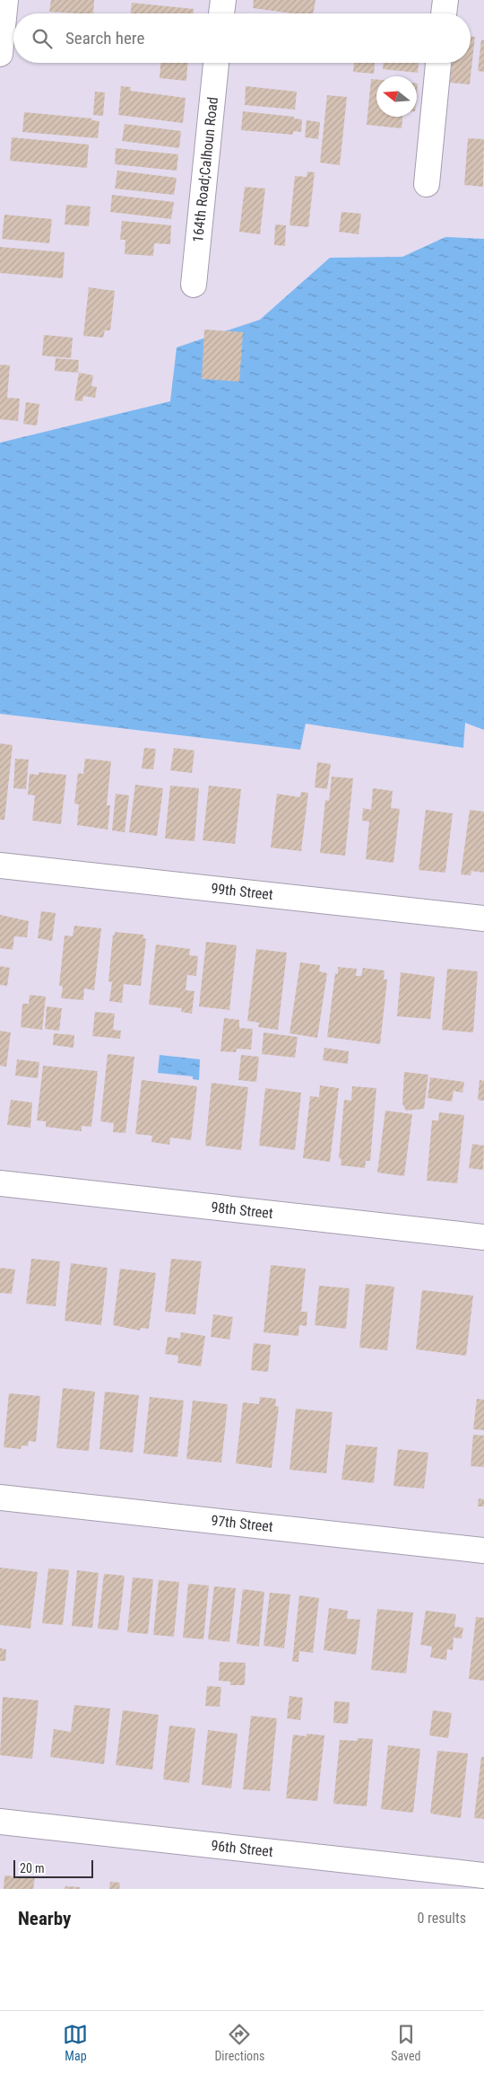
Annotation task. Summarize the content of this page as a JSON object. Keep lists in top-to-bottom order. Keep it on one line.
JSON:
{"streets":{"street":["164th Road;Calhoun Road","99th Street","98th Street","97th Street","96th Street"]},"scale_bar":"20 m","north":"left","page":{"search":"Search here","scale":"20 m","heading":["Nearby","0 results"],"nav":["Map","Directions","Saved"]}}
